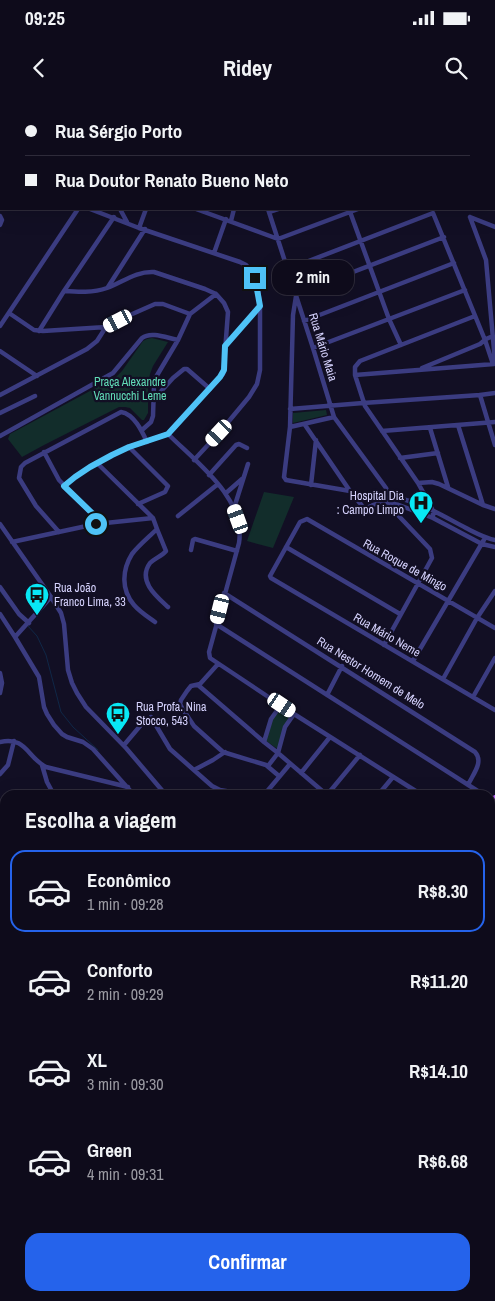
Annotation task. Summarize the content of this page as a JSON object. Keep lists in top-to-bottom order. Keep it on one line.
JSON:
{"streets":{"street":["Rua Mário Maia","Rua Roque de Mingo","Rua Mário Neme","Rua Nestor Homem de Melo"]},"crossings":[["Rua Mário Maia","Rua Roque de Mingo"],["Rua Roque de Mingo","Rua Mário Neme"]],"parks":["Praça Alexandre Vannucchi Leme"],"places":{"hospital":["Hospital Dia : Campo Limpo"],"bus stop":["Rua João Franco Lima, 33","Rua Profa. Nina Stocco, 543"]},"page":{"status":"09:25","header":"Ridey","banner":["Rua Sérgio Porto","Rua Doutor Renato Bueno Neto"],"bubble":"2 min","heading":"Escolha a viagem","list":[{"name":"Econômico","note":"1 min · 09:28","value":"R$8.30"},{"name":"Conforto","note":"2 min · 09:29","value":"R$11.20"},{"name":"XL","note":"3 min · 09:30","value":"R$14.10"},{"name":"Green","note":"4 min · 09:31","value":"R$6.68"}],"buttons":"Confirmar"}}
